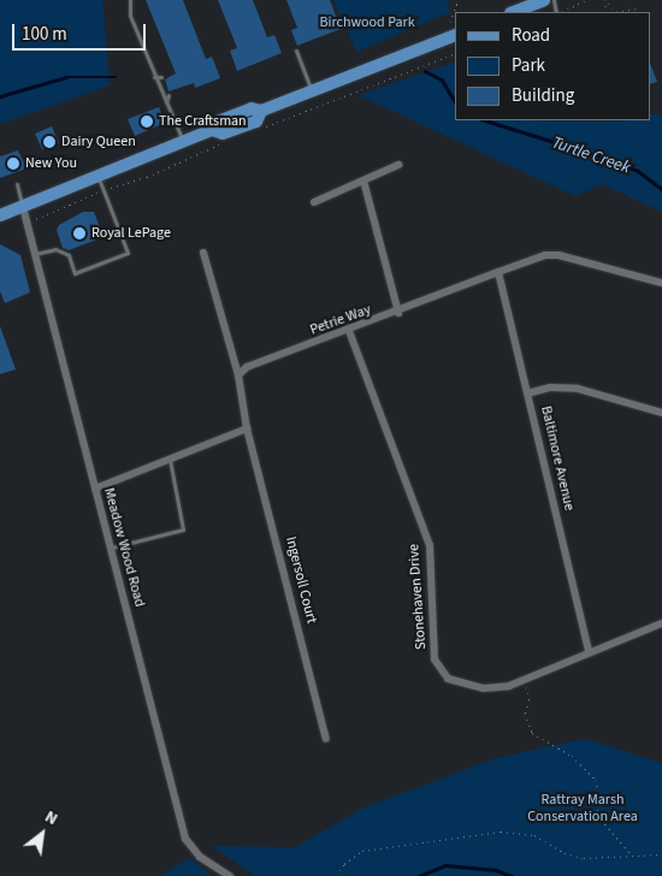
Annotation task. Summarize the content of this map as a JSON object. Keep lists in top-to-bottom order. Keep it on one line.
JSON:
{"streets":{"street":["Petrie Way","Baltimore Avenue","Meadow Wood Road","Ingersoll Court","Stonehaven Drive"]},"crossings":[["Petrie Way","Baltimore Avenue"],["Petrie Way","Stonehaven Drive"],["Baltimore Avenue","Stonehaven Drive"]],"water":["Turtle Creek"],"parks":["Birchwood Park","Rattray Marsh Conservation Area"],"places":["The Craftsman","Dairy Queen","New You","Royal LePage"],"legend":["Road","Park","Building"],"scale_bar":"100 m","north":"top right"}
